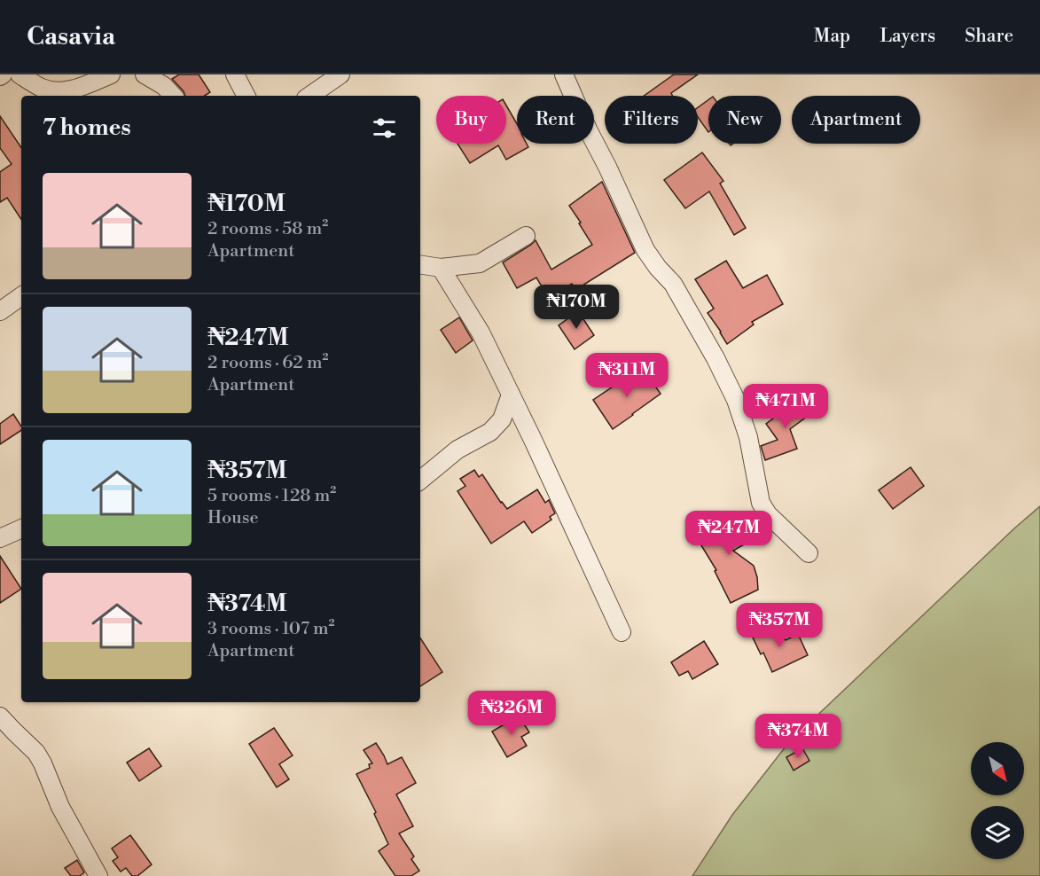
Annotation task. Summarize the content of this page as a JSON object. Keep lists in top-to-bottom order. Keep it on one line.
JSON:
{"north":"bottom right","page":{"header":"Casavia","nav":["Map","Layers","Share"],"chip":["Buy","Rent","Filters","New","Apartment"],"heading":"7 homes","list":[{"name":"₦170M","note":"2 rooms · 58 m² · Apartment"},{"name":"₦247M","note":"2 rooms · 62 m² · Apartment"},{"name":"₦357M","note":"5 rooms · 128 m² · House"},{"name":"₦374M","note":"3 rooms · 107 m² · Apartment"}],"price":["₦170M","₦311M","₦471M","₦247M","₦357M","₦326M","₦374M"]}}
